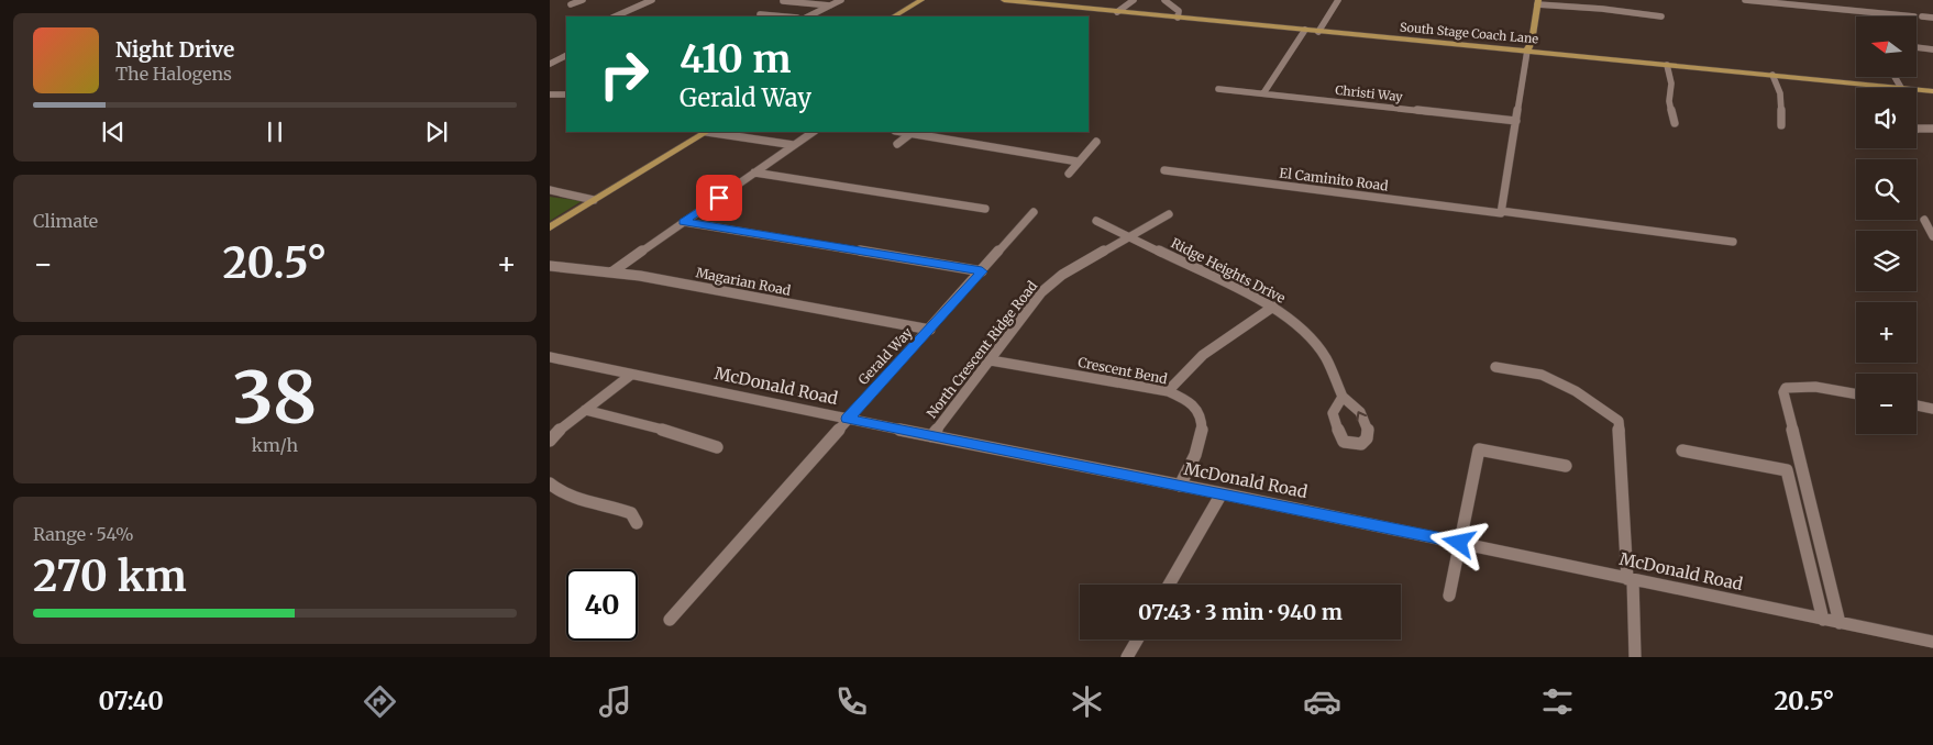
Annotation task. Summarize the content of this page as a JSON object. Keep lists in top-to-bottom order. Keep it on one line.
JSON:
{"streets":{"main road":["South Stage Coach Lane"],"street":["Christi Way","El Caminito Road","Ridge Heights Drive","Magarian Road","North Crescent Ridge Road","Gerald Way","Crescent Bend","McDonald Road"]},"crossings":[["Ridge Heights Drive","North Crescent Ridge Road"],["Magarian Road","Gerald Way"],["North Crescent Ridge Road","Crescent Bend"],["North Crescent Ridge Road","McDonald Road"],["Gerald Way","McDonald Road"],["Crescent Bend","McDonald Road"]],"north":"left","page":{"map_buttons":["+","−"],"turn":["410 m","Gerald Way"],"song":["Night Drive","The Halogens"],"tile":["Climate",["38","km/h"],["Range · 54%","270 km"]],"heat":["−","20.5°","+"],"limit":"40","trip":"07:43 · 3 min · 940 m","tabs":["07:40","20.5°"]}}
